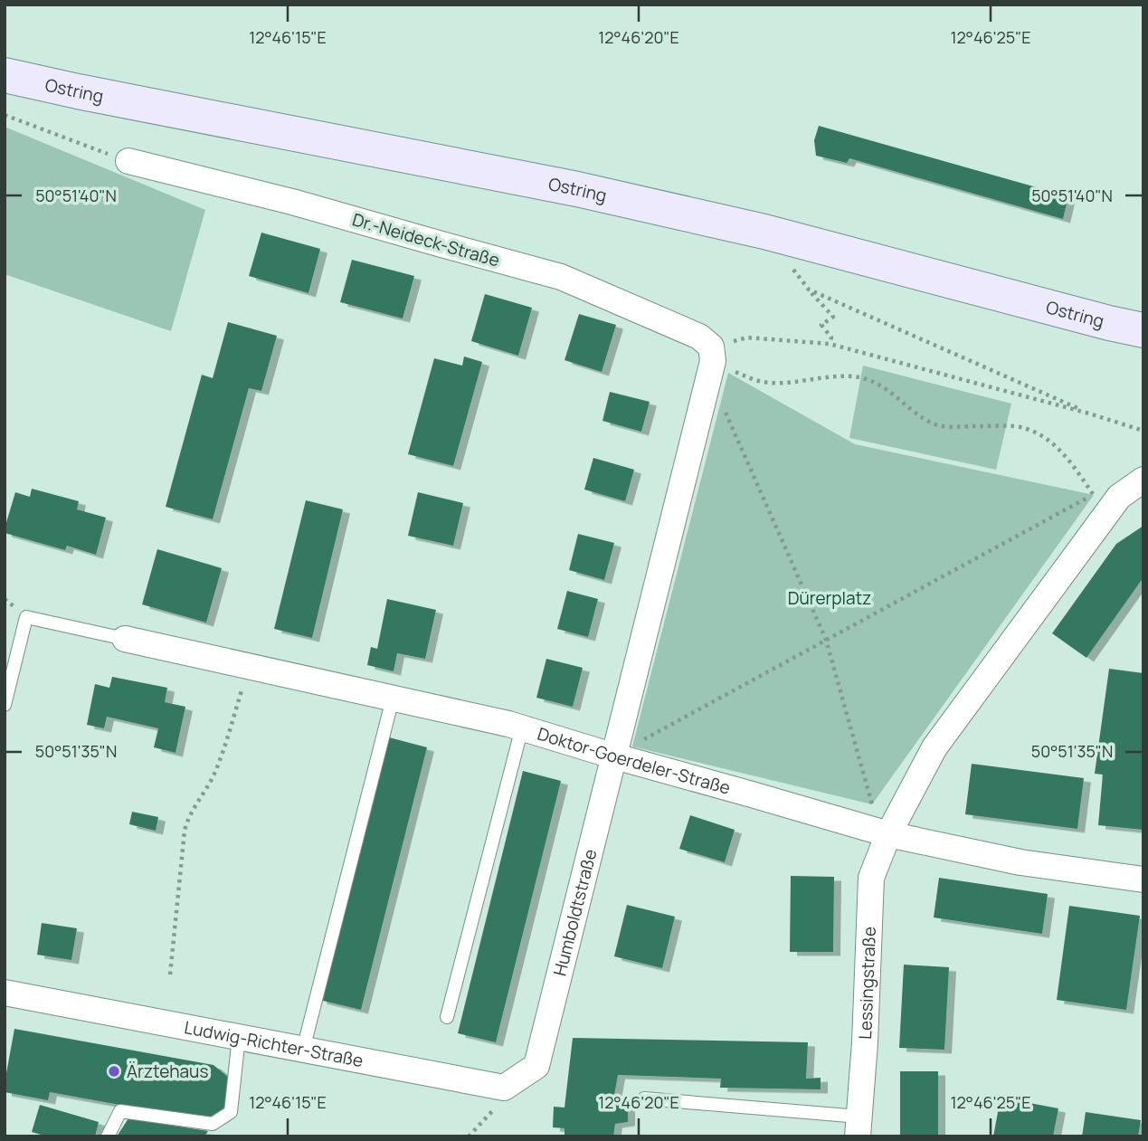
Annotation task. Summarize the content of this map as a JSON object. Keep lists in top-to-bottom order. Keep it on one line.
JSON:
{"streets":{"main road":["Ostring"],"street":["Dr.-Neideck-Straße","Doktor-Goerdeler-Straße","Humboldtstraße","Lessingstraße","Ludwig-Richter-Straße"]},"crossings":[["Doktor-Goerdeler-Straße","Humboldtstraße"],["Doktor-Goerdeler-Straße","Lessingstraße"],["Humboldtstraße","Ludwig-Richter-Straße"]],"parks":["Dürerplatz"],"places":["Ärztehaus"],"coordinates":["12°46'15\"E","12°46'20\"E","12°46'25\"E","50°51'40\"N","50°51'35\"N"]}
